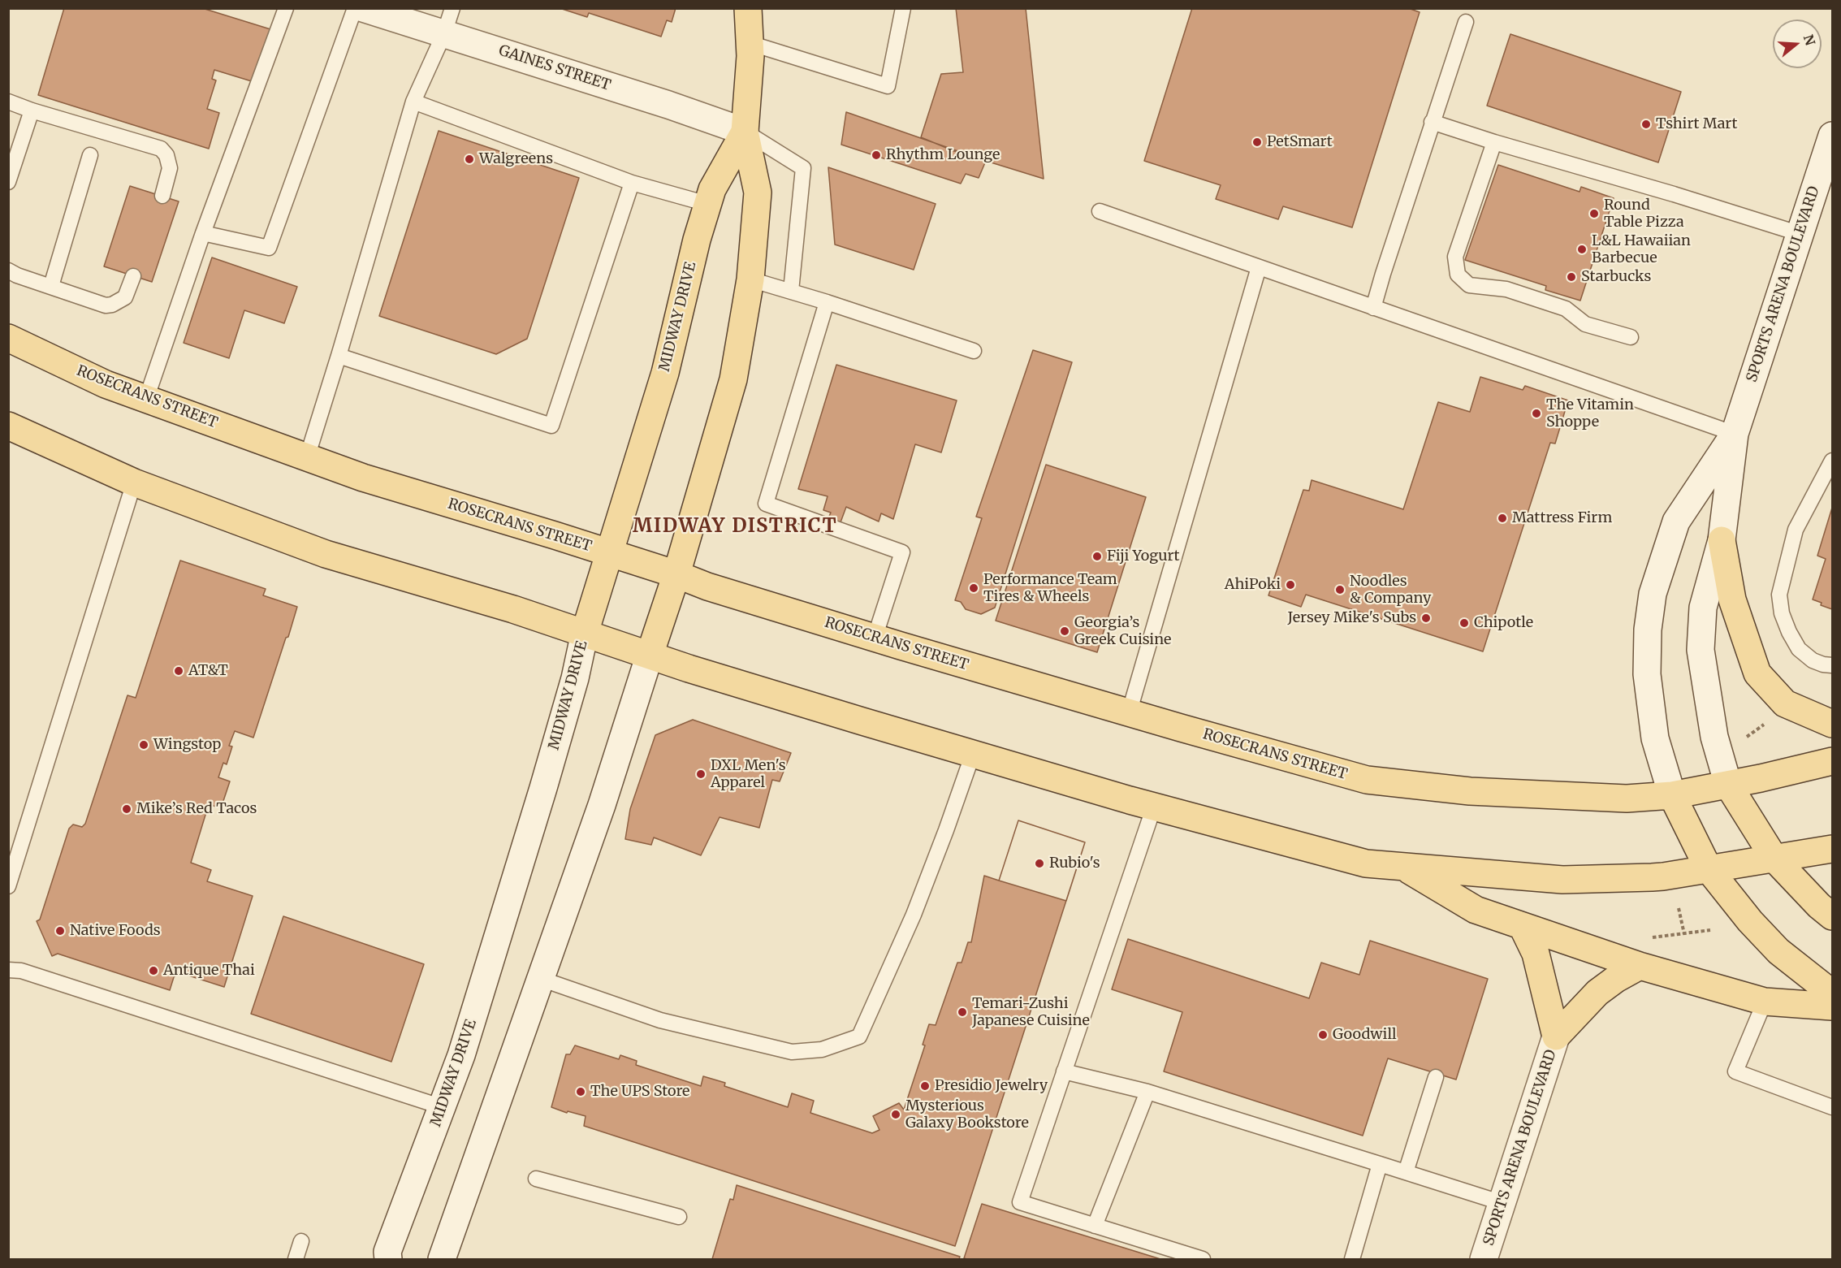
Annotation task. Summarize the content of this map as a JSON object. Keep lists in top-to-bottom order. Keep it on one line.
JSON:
{"streets":{"main road":["GAINES STREET","SPORTS ARENA BOULEVARD","MIDWAY DRIVE","ROSECRANS STREET"]},"crossings":[["GAINES STREET","MIDWAY DRIVE"],["SPORTS ARENA BOULEVARD","ROSECRANS STREET"],["MIDWAY DRIVE","ROSECRANS STREET"]],"districts":["MIDWAY DISTRICT"],"places":["Tshirt Mart","PetSmart","Rhythm Lounge","Walgreens","Round Table Pizza","L&L Hawaiian Barbecue","Starbucks","The Vitamin Shoppe","Mattress Firm","Fiji Yogurt","AhiPoki","Performance Team Tires & Wheels","Noodles & Company","Jersey Mike's Subs","Chipotle","Georgia’s Greek Cuisine","AT&T","Wingstop","DXL Men's Apparel","Mike’s Red Tacos","Rubio's","Native Foods","Antique Thai","Temari-Zushi Japanese Cuisine","Goodwill","Presidio Jewelry","The UPS Store","Mysterious Galaxy Bookstore"],"north":"right"}
